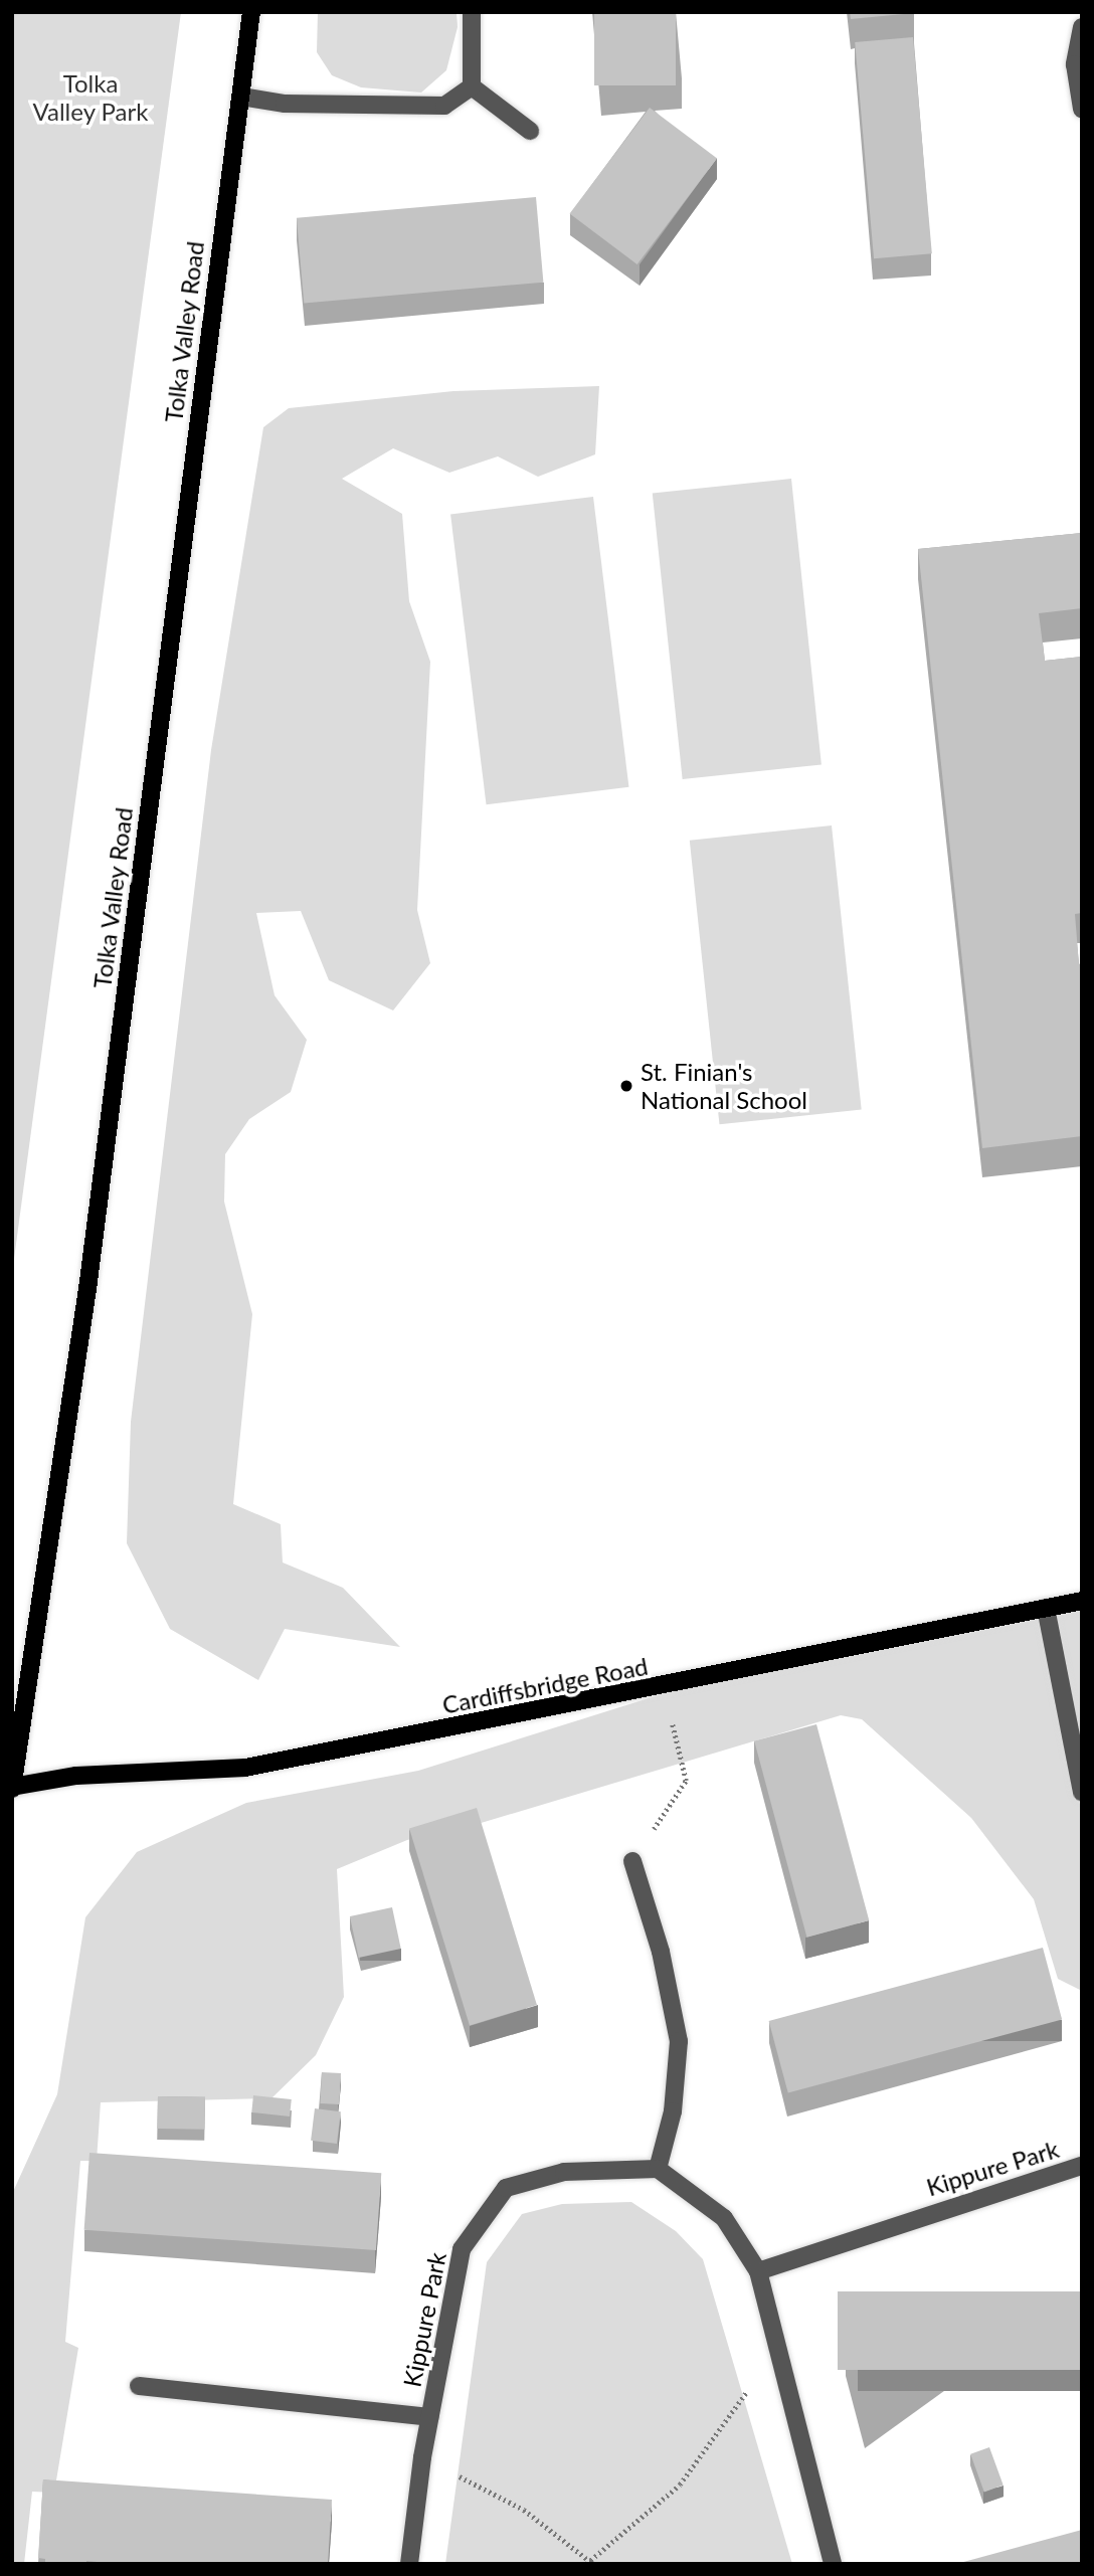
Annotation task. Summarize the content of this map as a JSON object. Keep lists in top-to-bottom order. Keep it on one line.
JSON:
{"streets":{"main road":["Tolka Valley Road","Cardiffsbridge Road"],"street":["Kippure Park"]},"crossings":[["Tolka Valley Road","Cardiffsbridge Road"]],"parks":["Tolka Valley Park"],"places":["St. Finian's National School"]}
